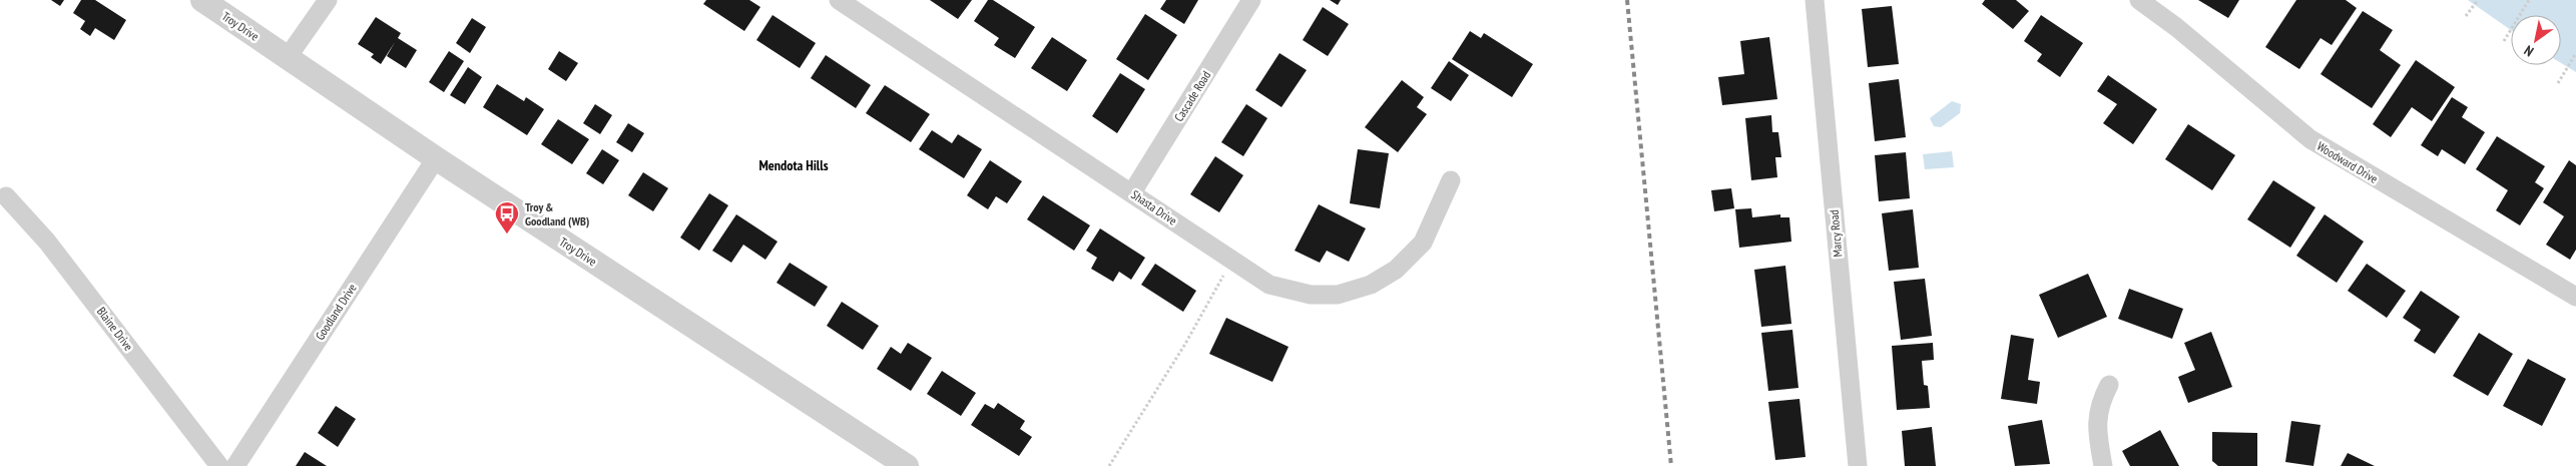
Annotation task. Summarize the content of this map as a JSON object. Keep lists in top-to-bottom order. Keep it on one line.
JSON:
{"streets":{"street":["Troy Drive","Cascade Road","Woodward Drive","Shasta Drive","Marcy Road","Goodland Drive","Blaine Drive"]},"crossings":[["Troy Drive","Goodland Drive"],["Cascade Road","Shasta Drive"]],"districts":["Mendota Hills"],"places":{"bus stop":["Troy & Goodland (WB)"]},"north":"bottom left"}
